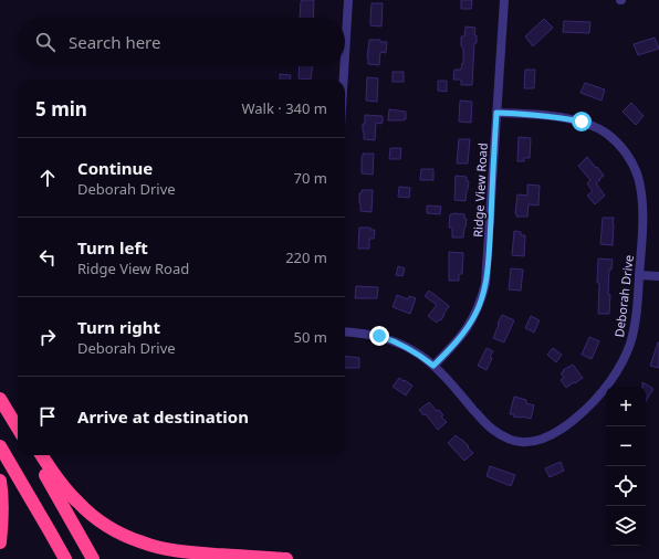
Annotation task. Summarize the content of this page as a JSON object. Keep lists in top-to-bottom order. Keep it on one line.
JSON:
{"streets":{"street":["Ridge View Road","Deborah Drive"]},"crossings":[["Ridge View Road","Deborah Drive"]],"page":{"search":"Search here","heading":["5 min","Walk · 340 m"],"list":[["Continue","Deborah Drive","70 m"],["Turn left","Ridge View Road","220 m"],["Turn right","Deborah Drive","50 m"],"Arrive at destination"],"map_buttons":["+","−"]}}
